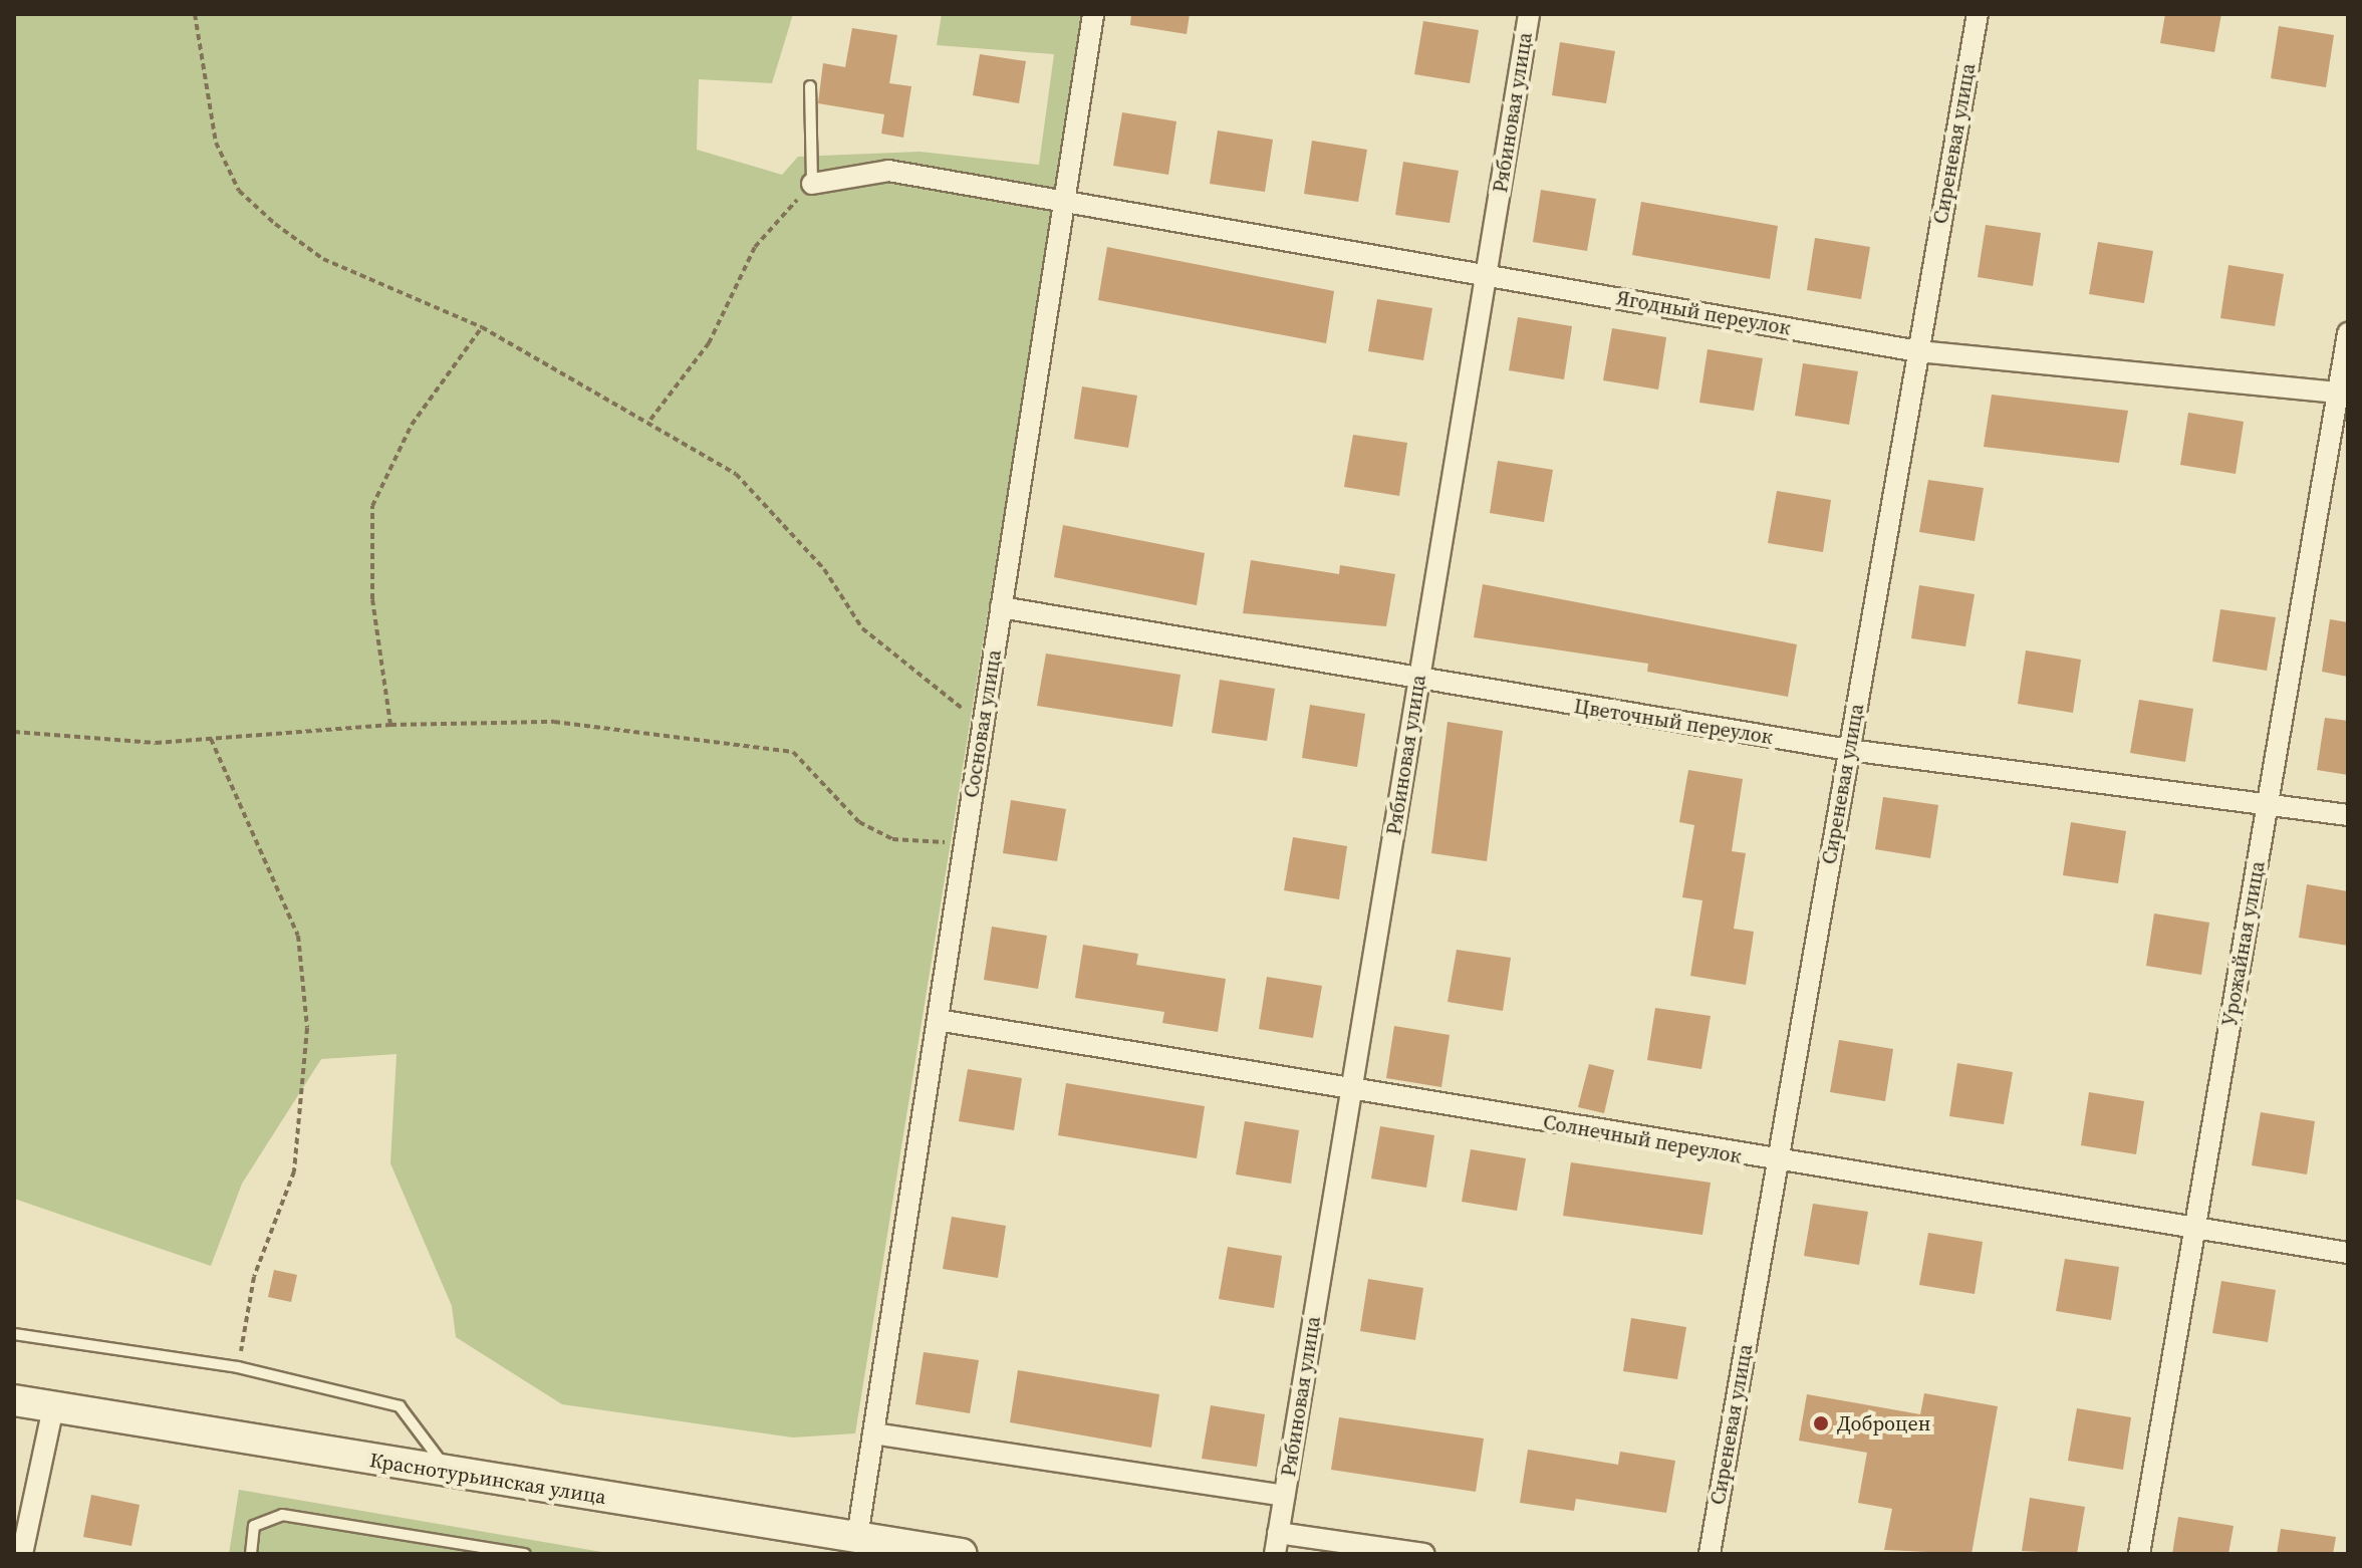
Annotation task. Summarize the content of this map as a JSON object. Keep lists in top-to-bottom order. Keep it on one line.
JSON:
{"streets":{"main road":["Краснотурьинская улица"],"street":["Рябиновая улица","Сиреневая улица","Ягодный переулок","Цветочный переулок","Сосновая улица","Урожайная улица","Солнечный переулок"]},"crossings":[["Рябиновая улица","Ягодный переулок"],["Рябиновая улица","Цветочный переулок"],["Рябиновая улица","Солнечный переулок"],["Сиреневая улица","Ягодный переулок"],["Сиреневая улица","Цветочный переулок"],["Сиреневая улица","Солнечный переулок"],["Ягодный переулок","Сосновая улица"],["Ягодный переулок","Урожайная улица"],["Цветочный переулок","Сосновая улица"],["Цветочный переулок","Урожайная улица"],["Сосновая улица","Солнечный переулок"],["Сосновая улица","Краснотурьинская улица"],["Урожайная улица","Солнечный переулок"]],"places":["Доброцен"]}
